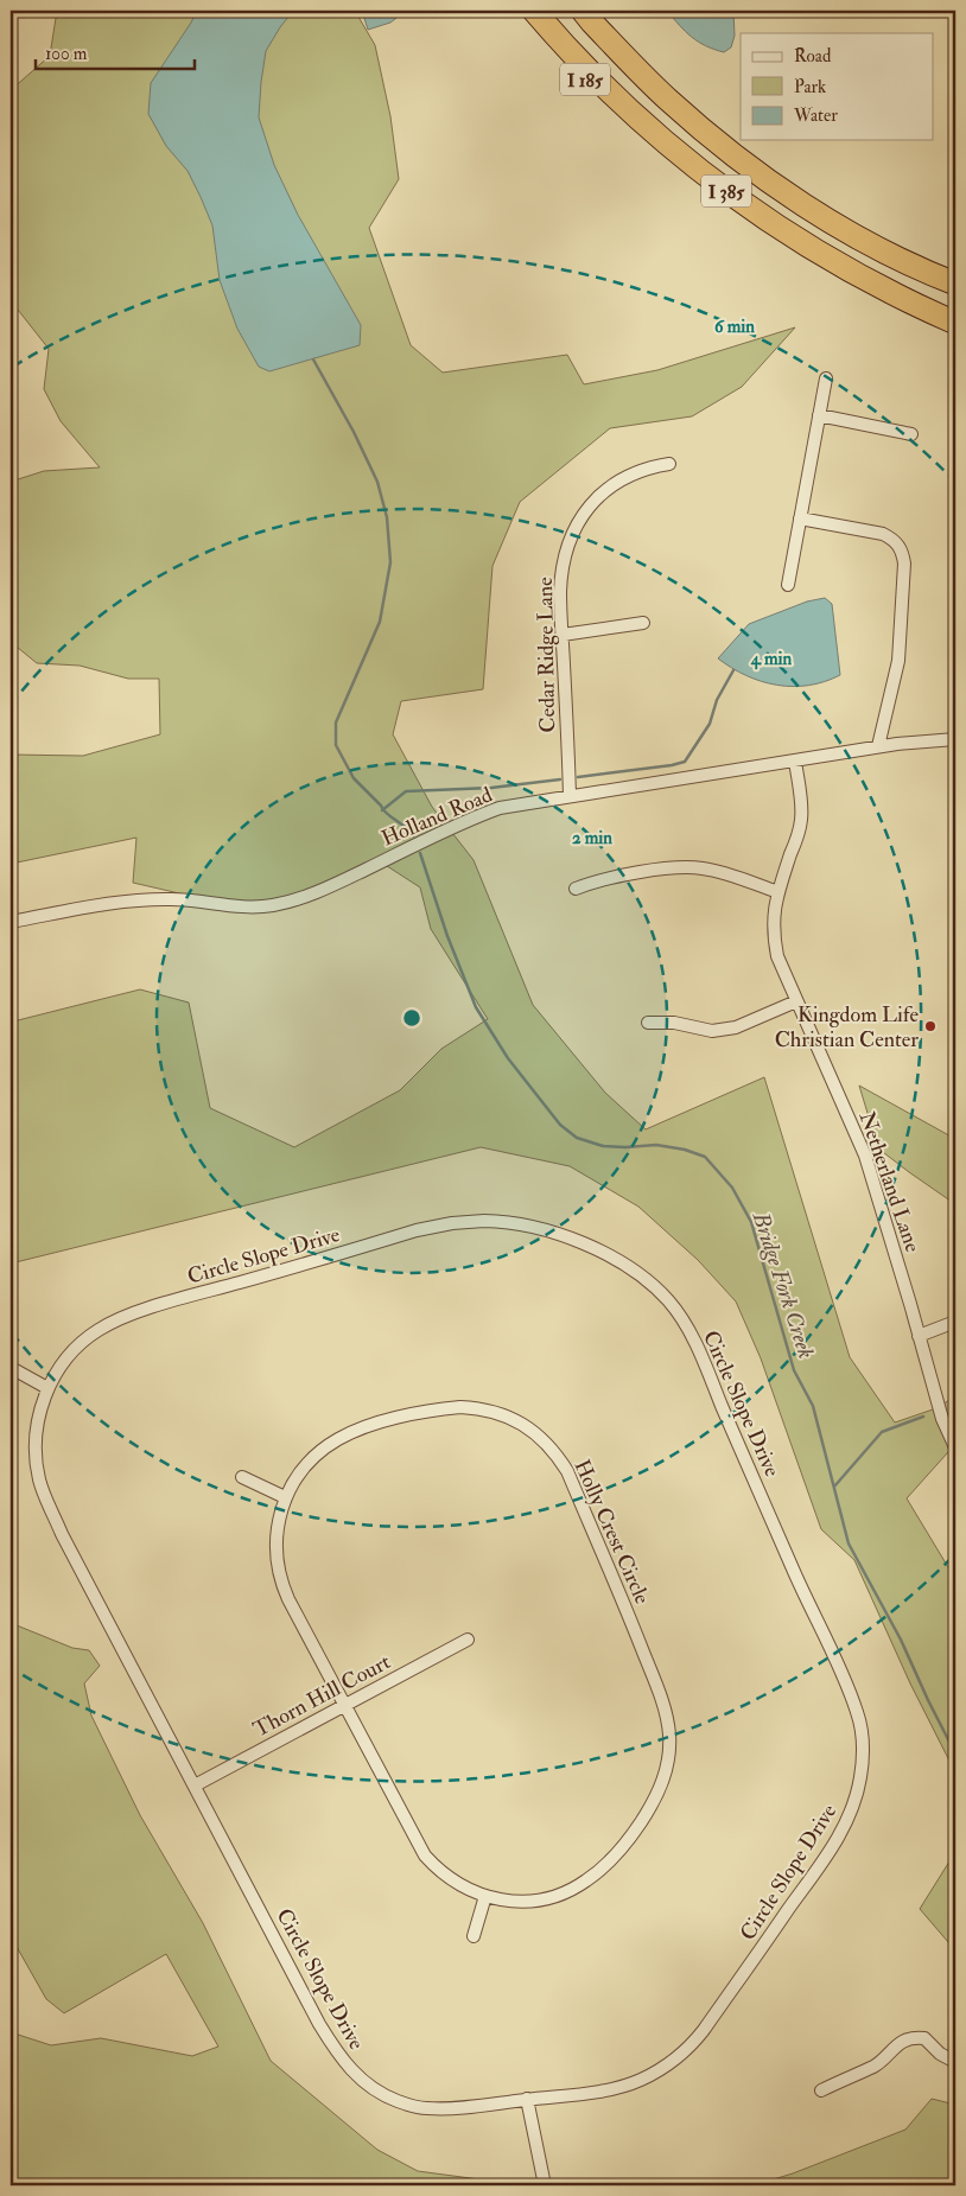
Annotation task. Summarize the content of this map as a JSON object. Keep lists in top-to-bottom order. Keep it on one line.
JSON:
{"streets":{"highway":["I 185","I 385"],"street":["Cedar Ridge Lane","Holland Road","Netherland Lane","Circle Slope Drive","Holly Crest Circle","Thorn Hill Court"]},"crossings":[["I 185","I 385"],["Cedar Ridge Lane","Holland Road"],["Holland Road","Netherland Lane"],["Circle Slope Drive","Thorn Hill Court"],["Holly Crest Circle","Thorn Hill Court"]],"water":["Bridge Fork Creek"],"places":["Kingdom Life Christian Center"],"legend":["Road","Park","Water"],"scale_bar":"100 m","rings":["6 min","4 min","2 min"]}
